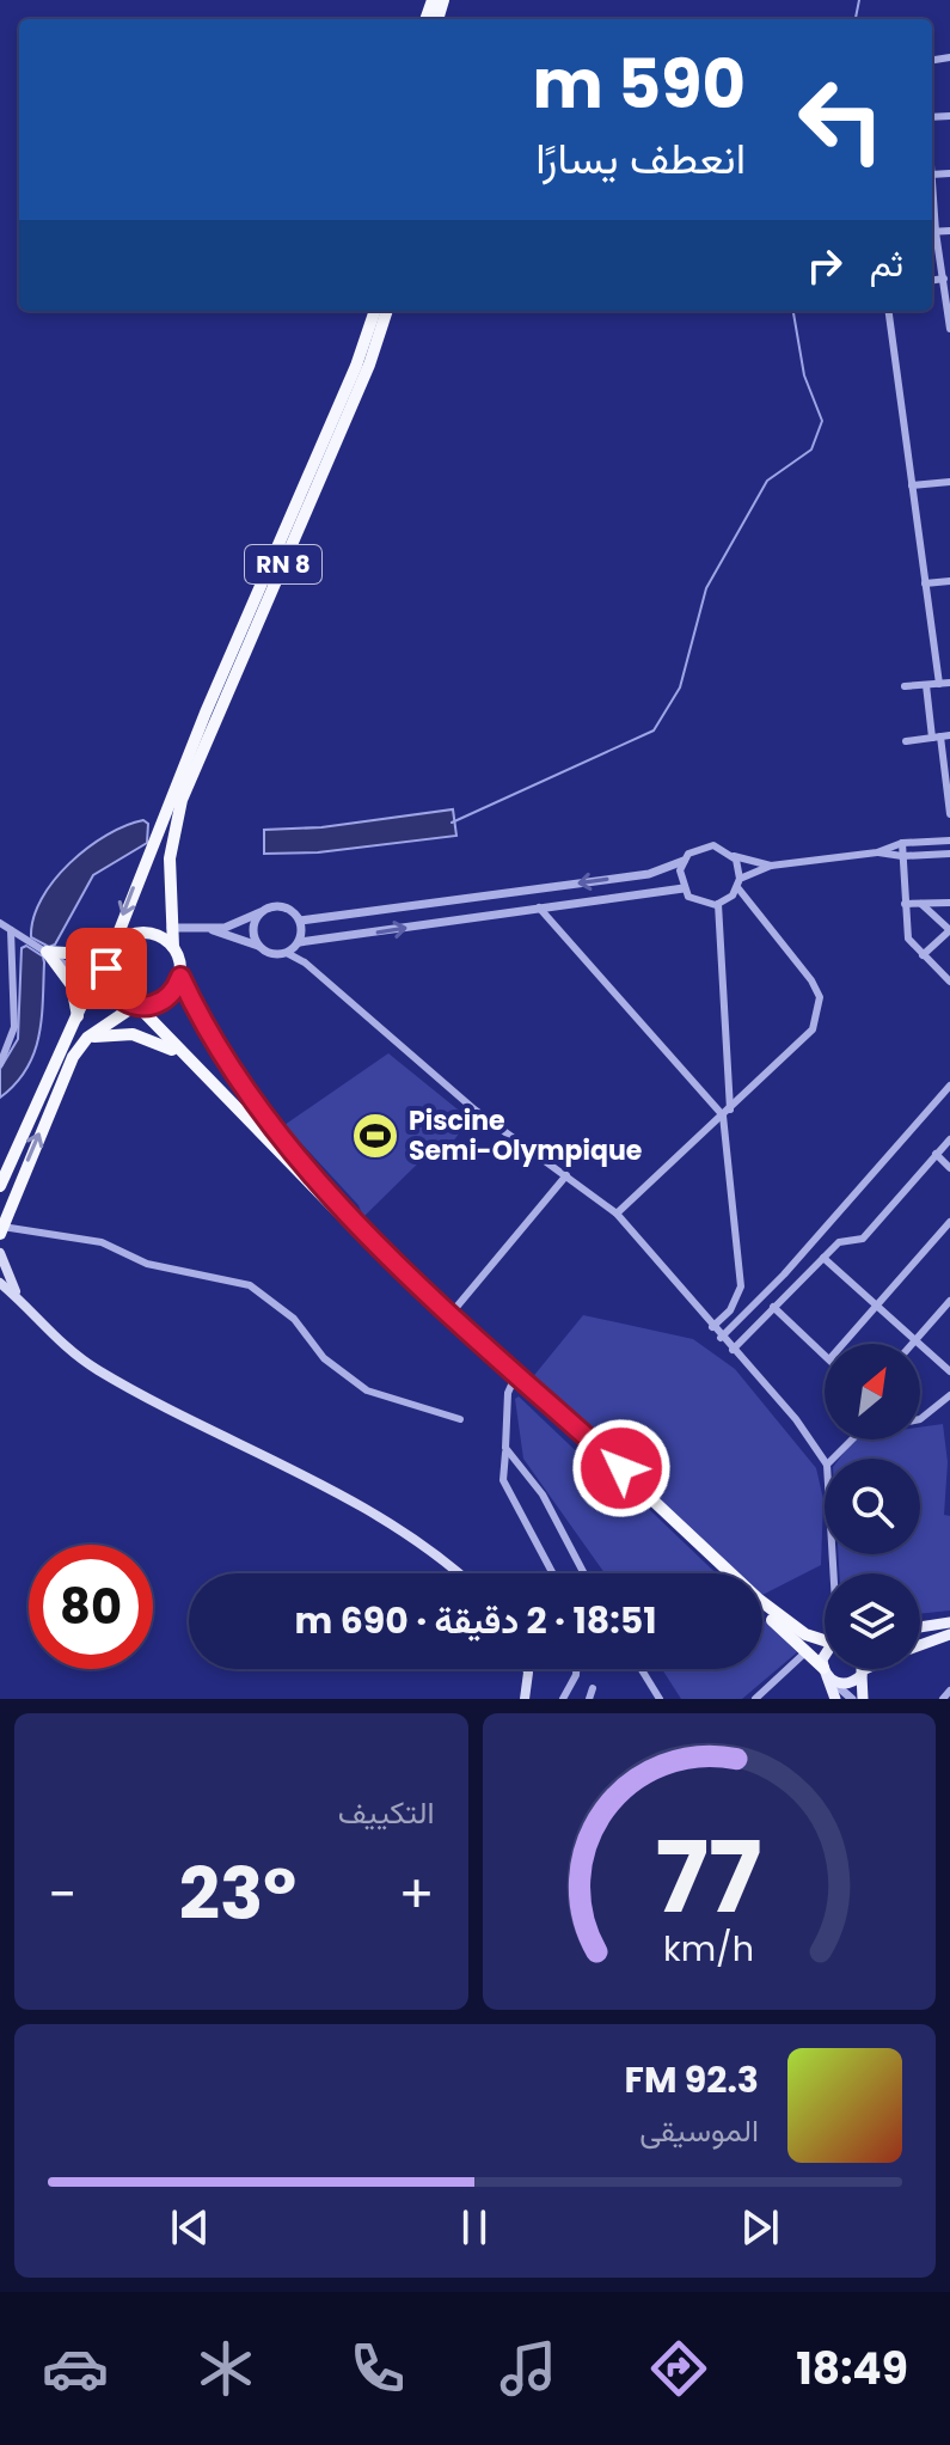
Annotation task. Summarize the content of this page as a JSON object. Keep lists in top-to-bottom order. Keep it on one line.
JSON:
{"streets":{"highway":["RN 8"]},"places":{"sports":["Piscine Semi-Olympique"]},"north":"top right","page":{"turn":["590 m","انعطف يسارًا"],"then":"ثم","limit":"80","trip":"18:51 · 2 دقيقة · 690 m","tile":"التكييف","heat":["−","23°","+"],"song":["92.3 FM","الموسيقى"],"tabs":"18:49","gauge":["77","km/h"]}}
